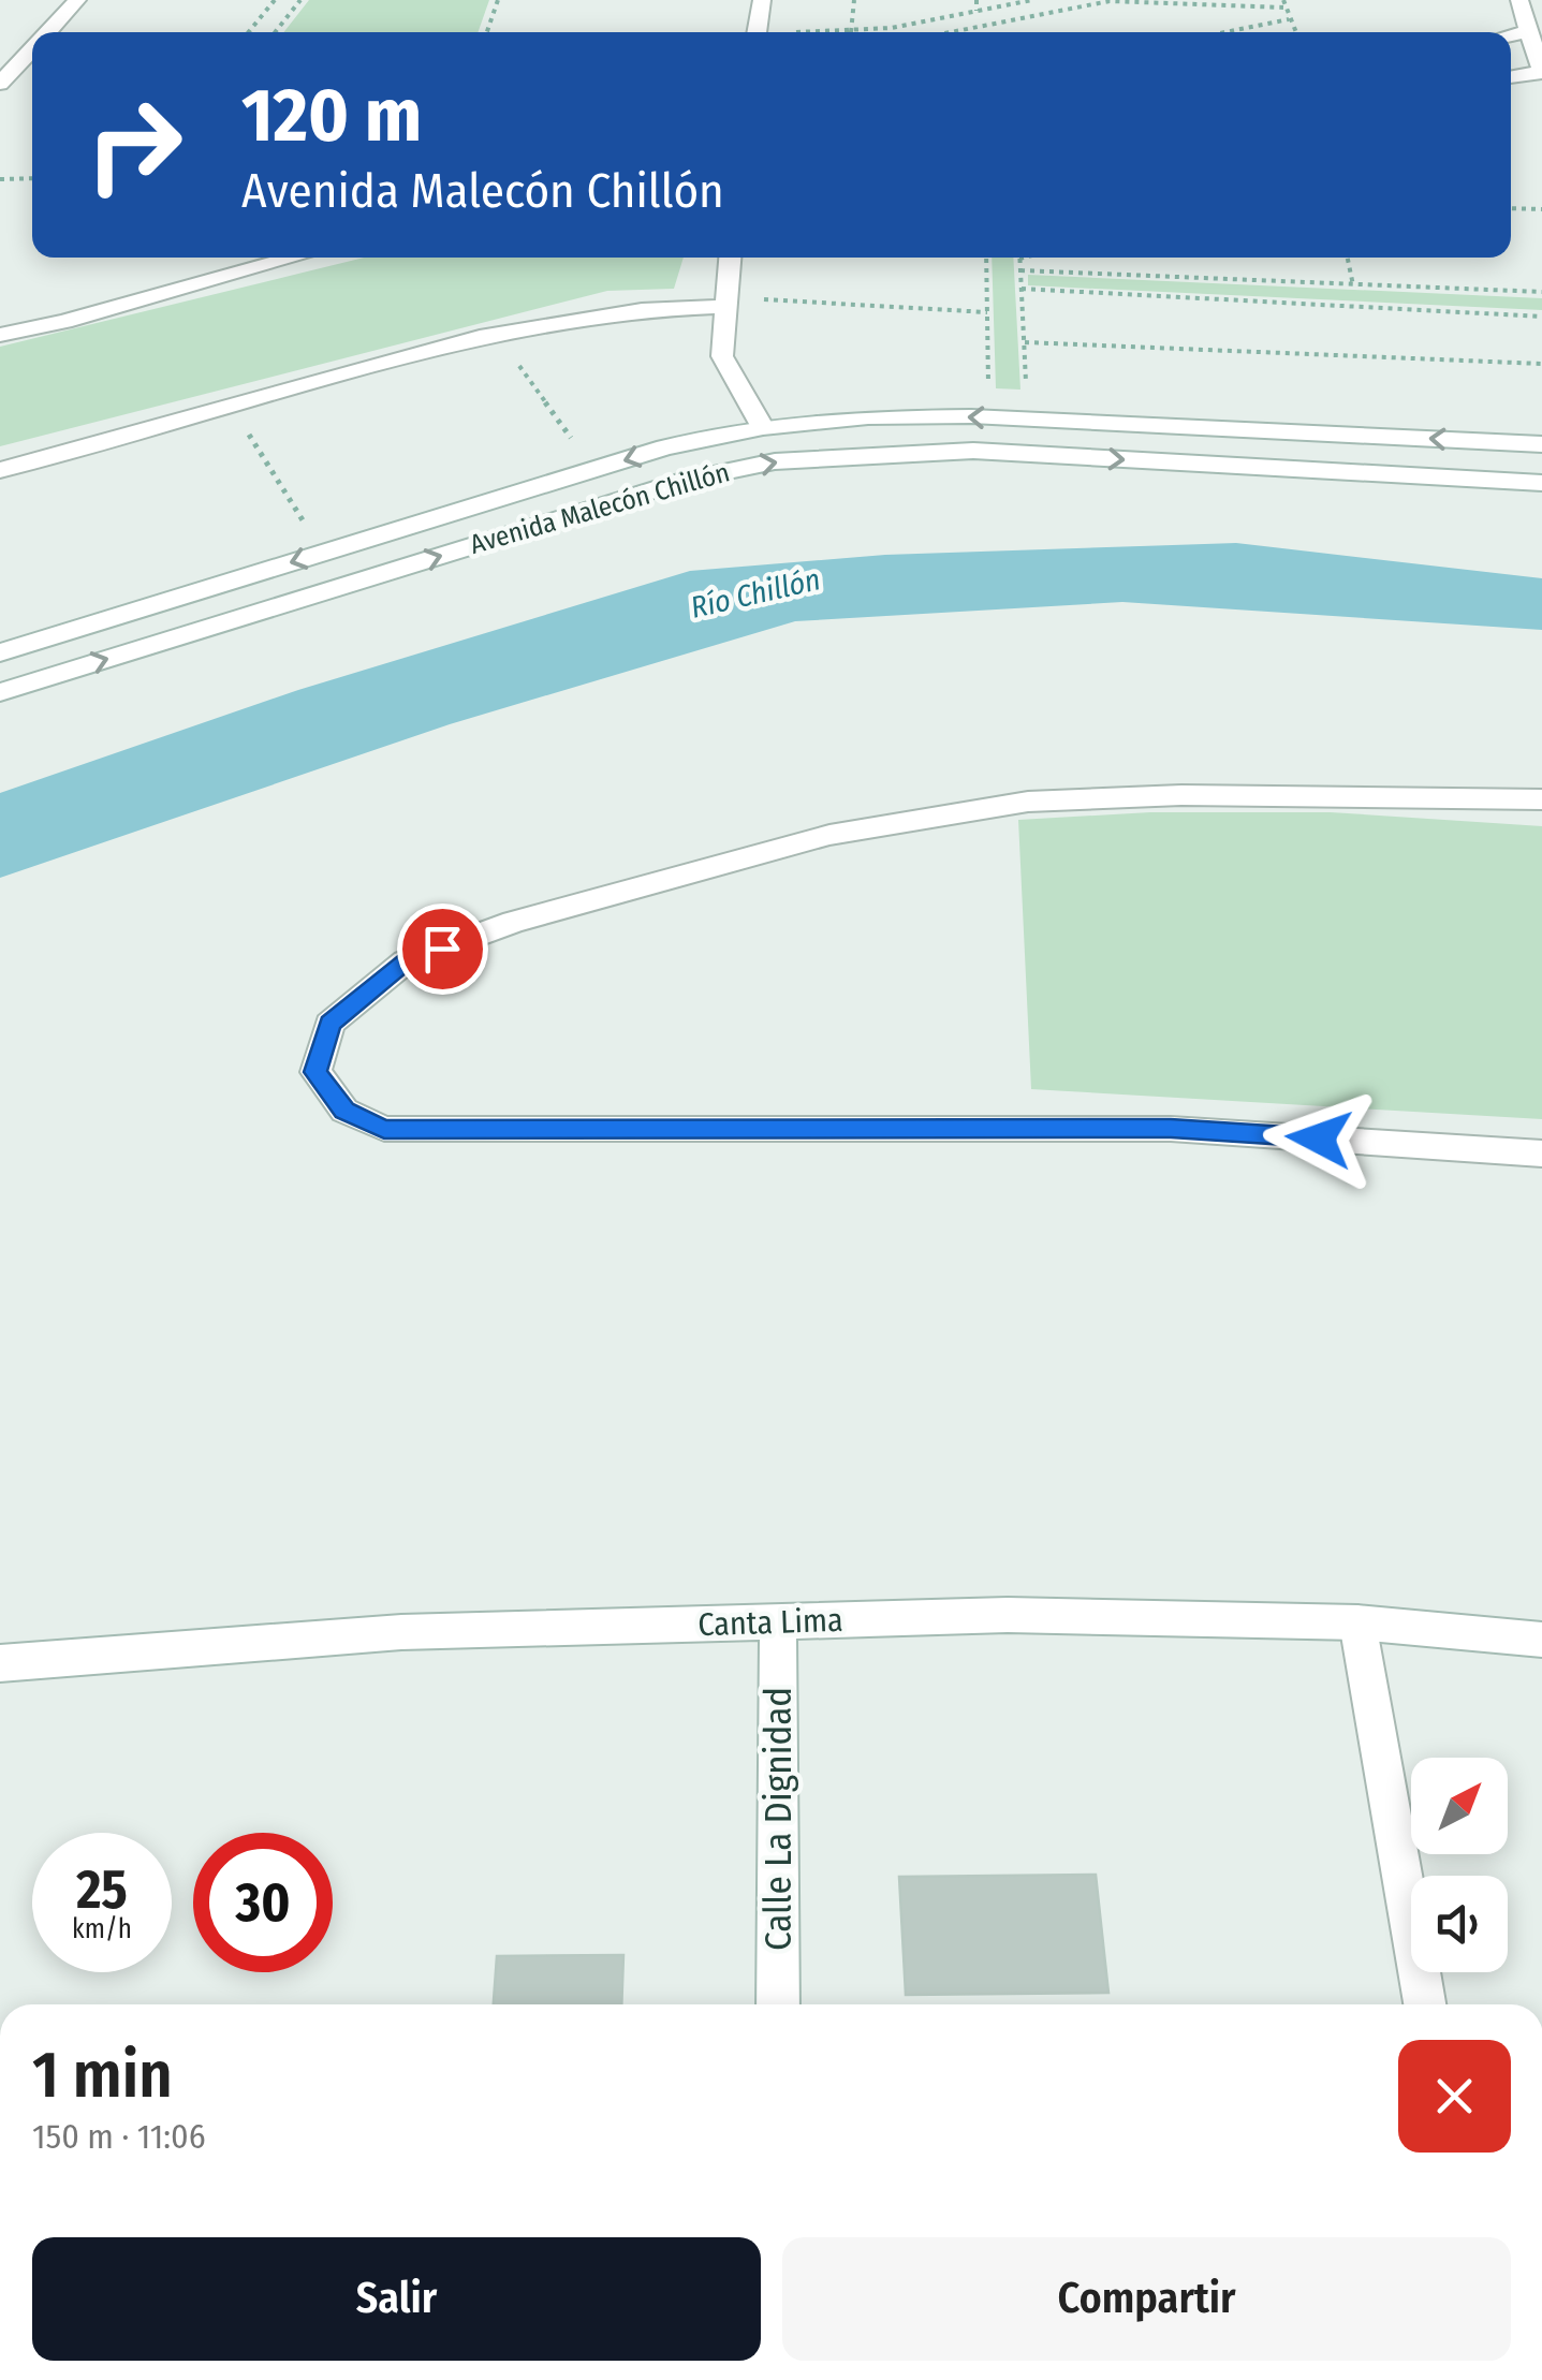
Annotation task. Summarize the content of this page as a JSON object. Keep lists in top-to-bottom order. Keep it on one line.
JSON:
{"streets":{"street":["Avenida Malecón Chillón","Canta Lima","Calle La Dignidad"]},"crossings":[["Canta Lima","Calle La Dignidad"]],"water":["Río Chillón"],"north":"top right","page":{"turn":["120 m","Avenida Malecón Chillón"],"speed":"25 km/h","limit":"30","heading":["1 min","150 m · 11:06"],"buttons":["Salir","Compartir"]}}
